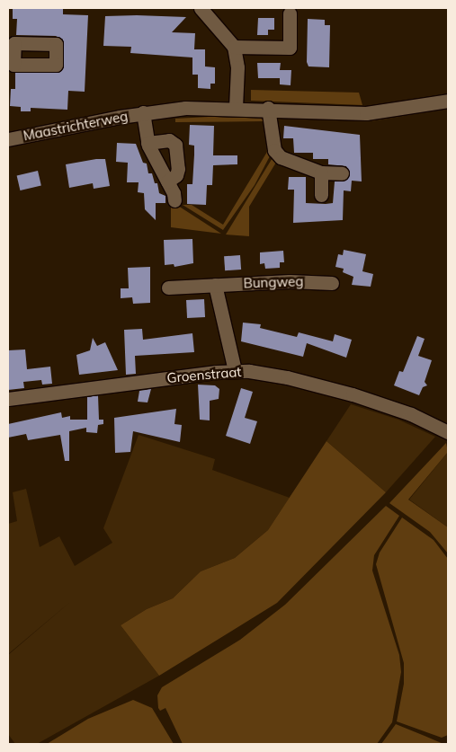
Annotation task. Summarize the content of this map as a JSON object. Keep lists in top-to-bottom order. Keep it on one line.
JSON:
{"streets":{"street":["Maastrichterweg","Bungweg","Groenstraat"]}}
